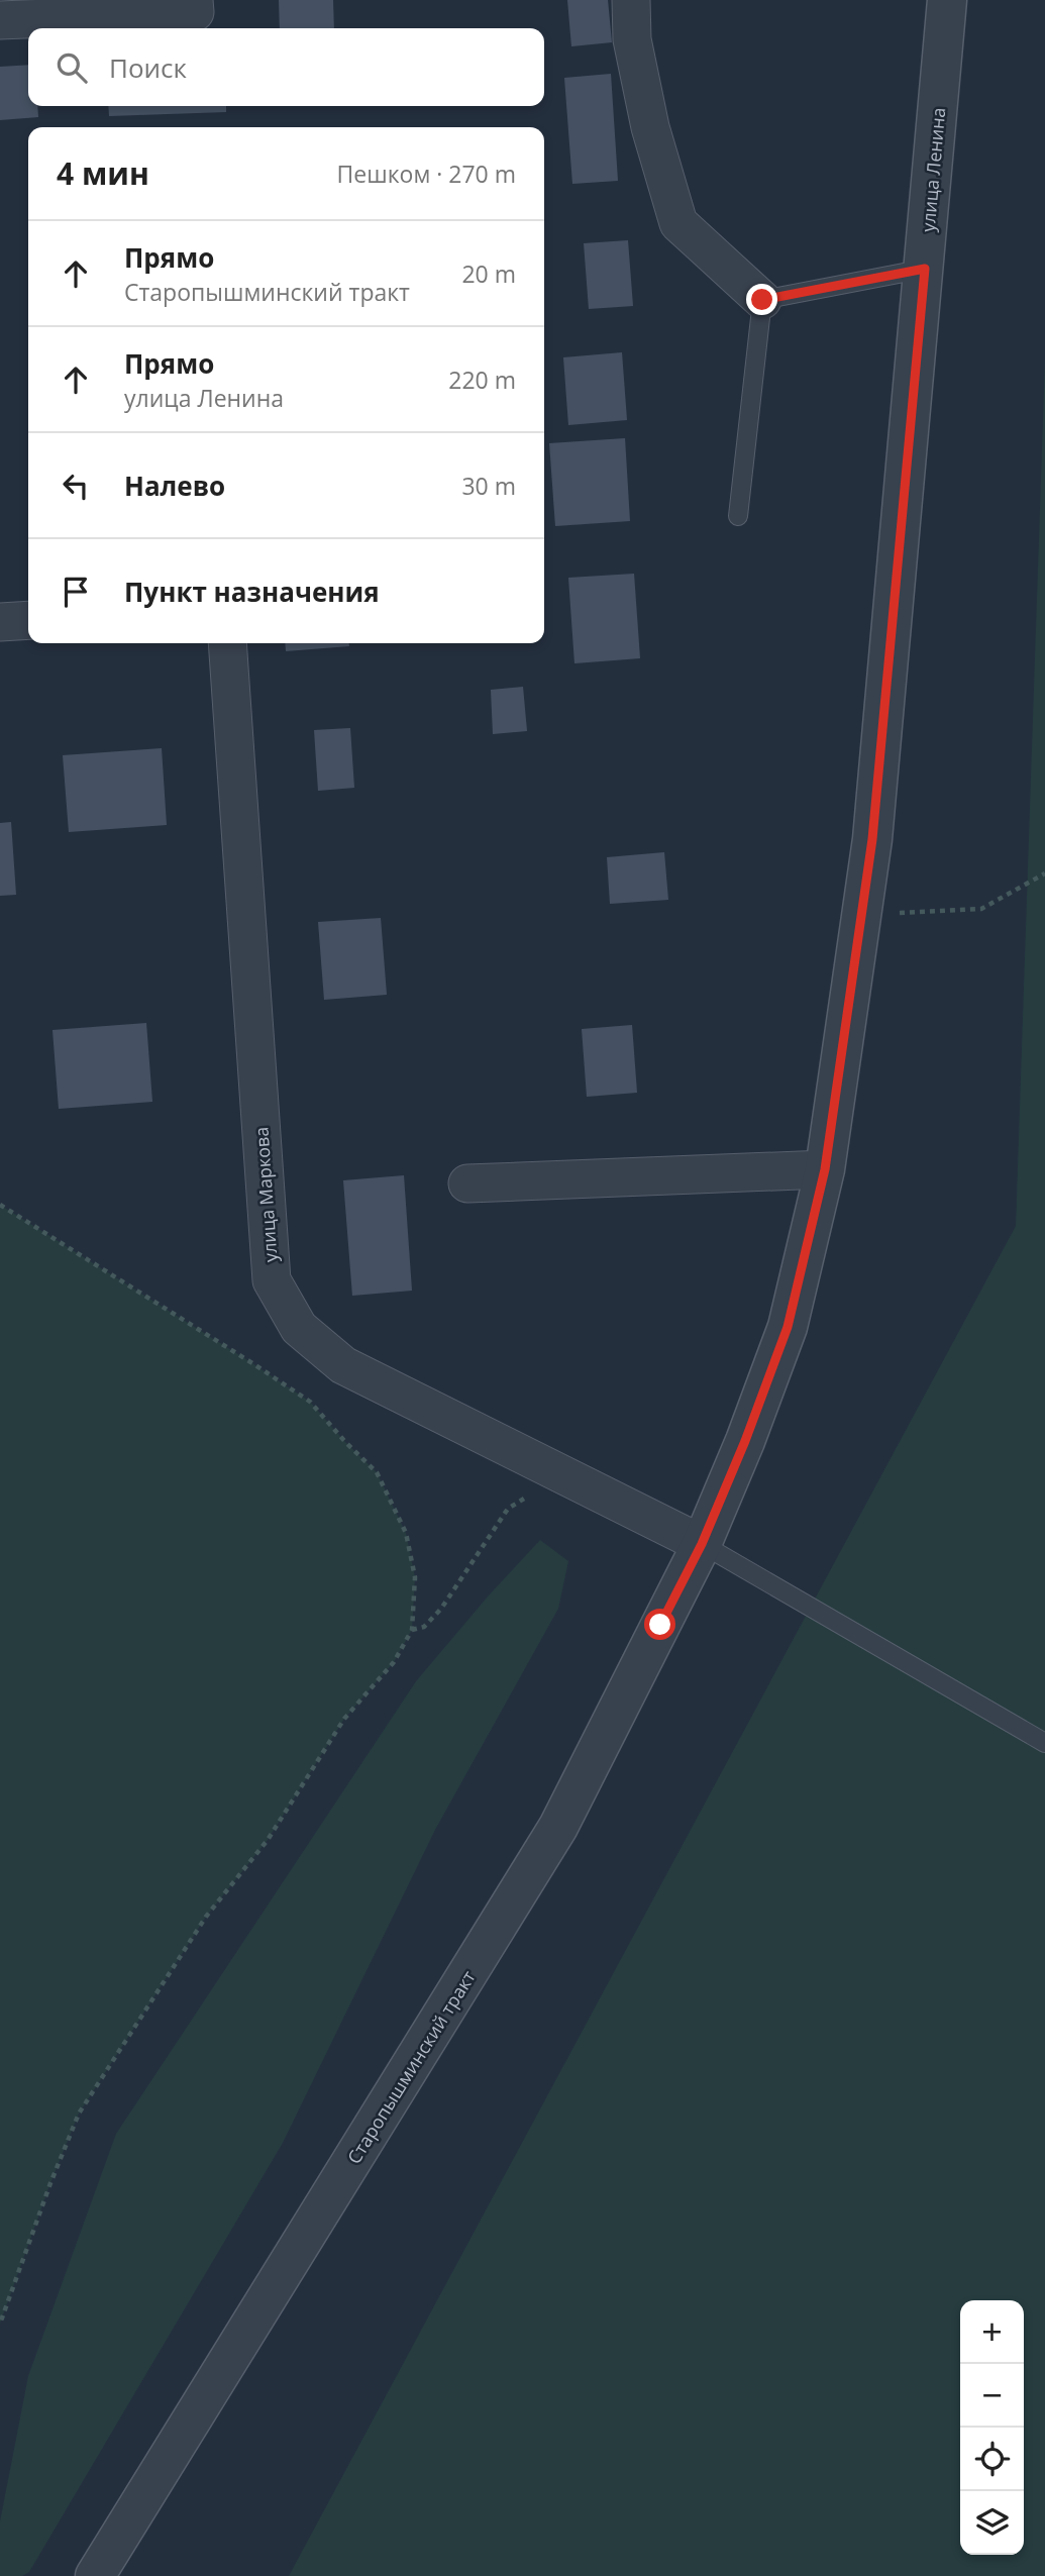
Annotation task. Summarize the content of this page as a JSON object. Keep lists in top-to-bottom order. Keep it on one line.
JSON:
{"streets":{"street":["улица Ленина","улица Маркова","Старопышминский тракт"]},"crossings":[["улица Ленина","улица Маркова"],["улица Ленина","Старопышминский тракт"],["улица Маркова","Старопышминский тракт"]],"page":{"search":"Поиск","heading":["4 мин","Пешком · 270 m"],"list":[["Прямо","Старопышминский тракт","20 m"],["Прямо","улица Ленина","220 m"],["Налево","30 m"],"Пункт назначения"],"map_buttons":["+","−"]}}
